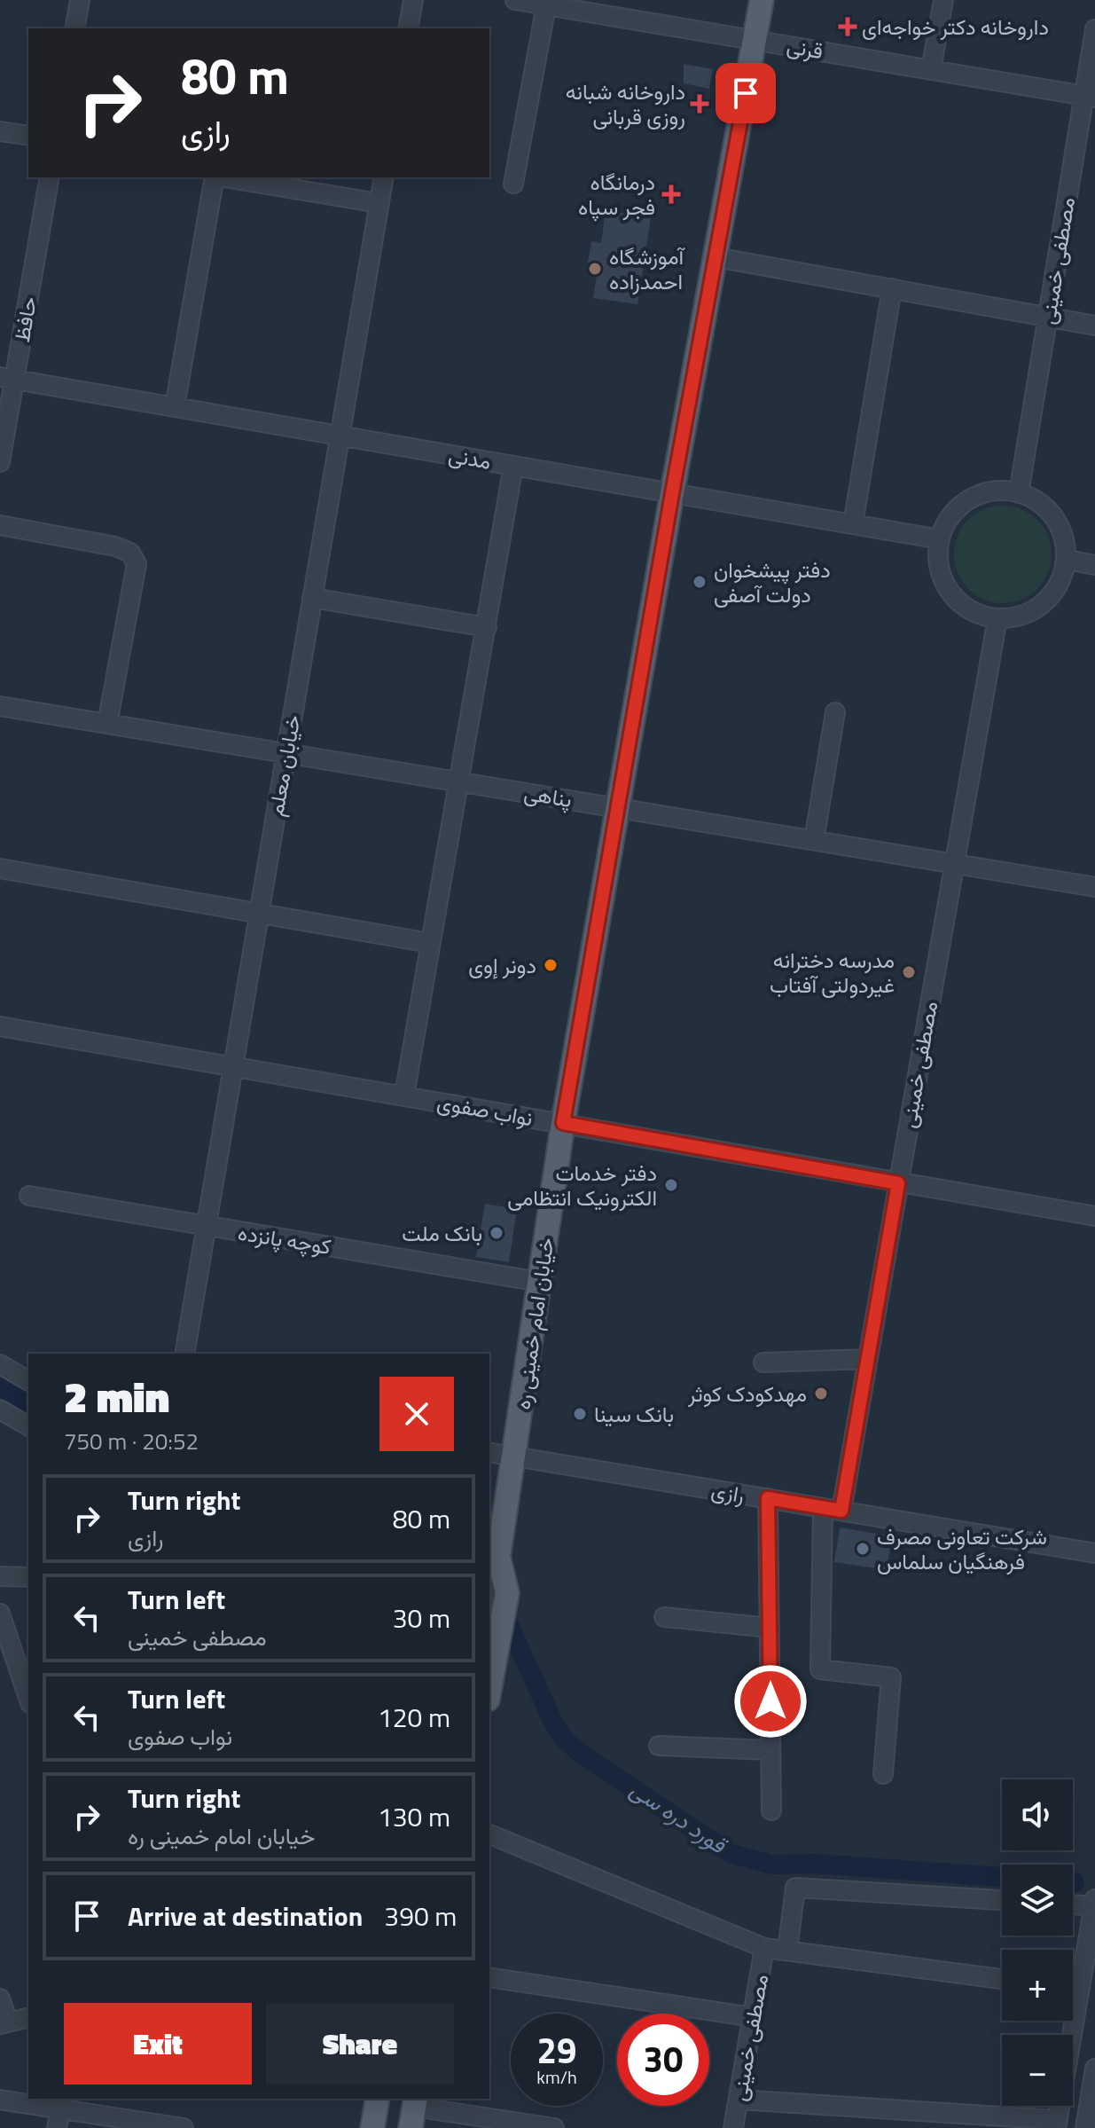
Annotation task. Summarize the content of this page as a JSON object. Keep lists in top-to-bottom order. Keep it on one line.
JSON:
{"streets":{"main road":["خیابان امام خمینی ره"],"street":["قرنی","مصطفی خمینی","حافظ","مدنی","خیابان معلم","پناهی","نواب صفوی","کوچه پانزده","رازی"]},"crossings":[["قرنی","مصطفی خمینی"],["قرنی","خیابان امام خمینی ره"],["مصطفی خمینی","مدنی"],["مصطفی خمینی","پناهی"],["مصطفی خمینی","نواب صفوی"],["مصطفی خمینی","رازی"],["حافظ","مدنی"],["مدنی","خیابان معلم"],["مدنی","خیابان امام خمینی ره"],["خیابان معلم","پناهی"],["خیابان معلم","نواب صفوی"],["خیابان معلم","کوچه پانزده"],["پناهی","خیابان امام خمینی ره"],["نواب صفوی","خیابان امام خمینی ره"],["کوچه پانزده","خیابان امام خمینی ره"],["خیابان امام خمینی ره","رازی"]],"water":["قورد دره سی"],"places":{"health":["داروخانه دکتر خواجه‌ای","داروخانه شبانه روزی قربانی","درمانگاه فجر سپاه"],"other":["آموزشگاه احمدزاده","دفتر پیشخوان دولت آصفی","دونر إوی","مدرسه دخترانه غیردولتی آفتاب","دفتر خدمات الکترونیک انتظامی","بانک ملت","مهدکودک کوثر","بانک سینا","شرکت تعاونی مصرف فرهنگیان سلماس"]},"page":{"turn":["80 m","رازی"],"heading":["2 min","750 m · 20:52"],"list":[{"name":"Turn right","note":"رازی","value":"80 m"},{"name":"Turn left","note":"مصطفی خمینی","value":"30 m"},{"name":"Turn left","note":"نواب صفوی","value":"120 m"},{"name":"Turn right","note":"خیابان امام خمینی ره","value":"130 m"},{"name":"Arrive at destination","value":"390 m"}],"map_buttons":["+","−"],"buttons":["Exit","Share"],"speed":"29 km/h","limit":"30"}}
